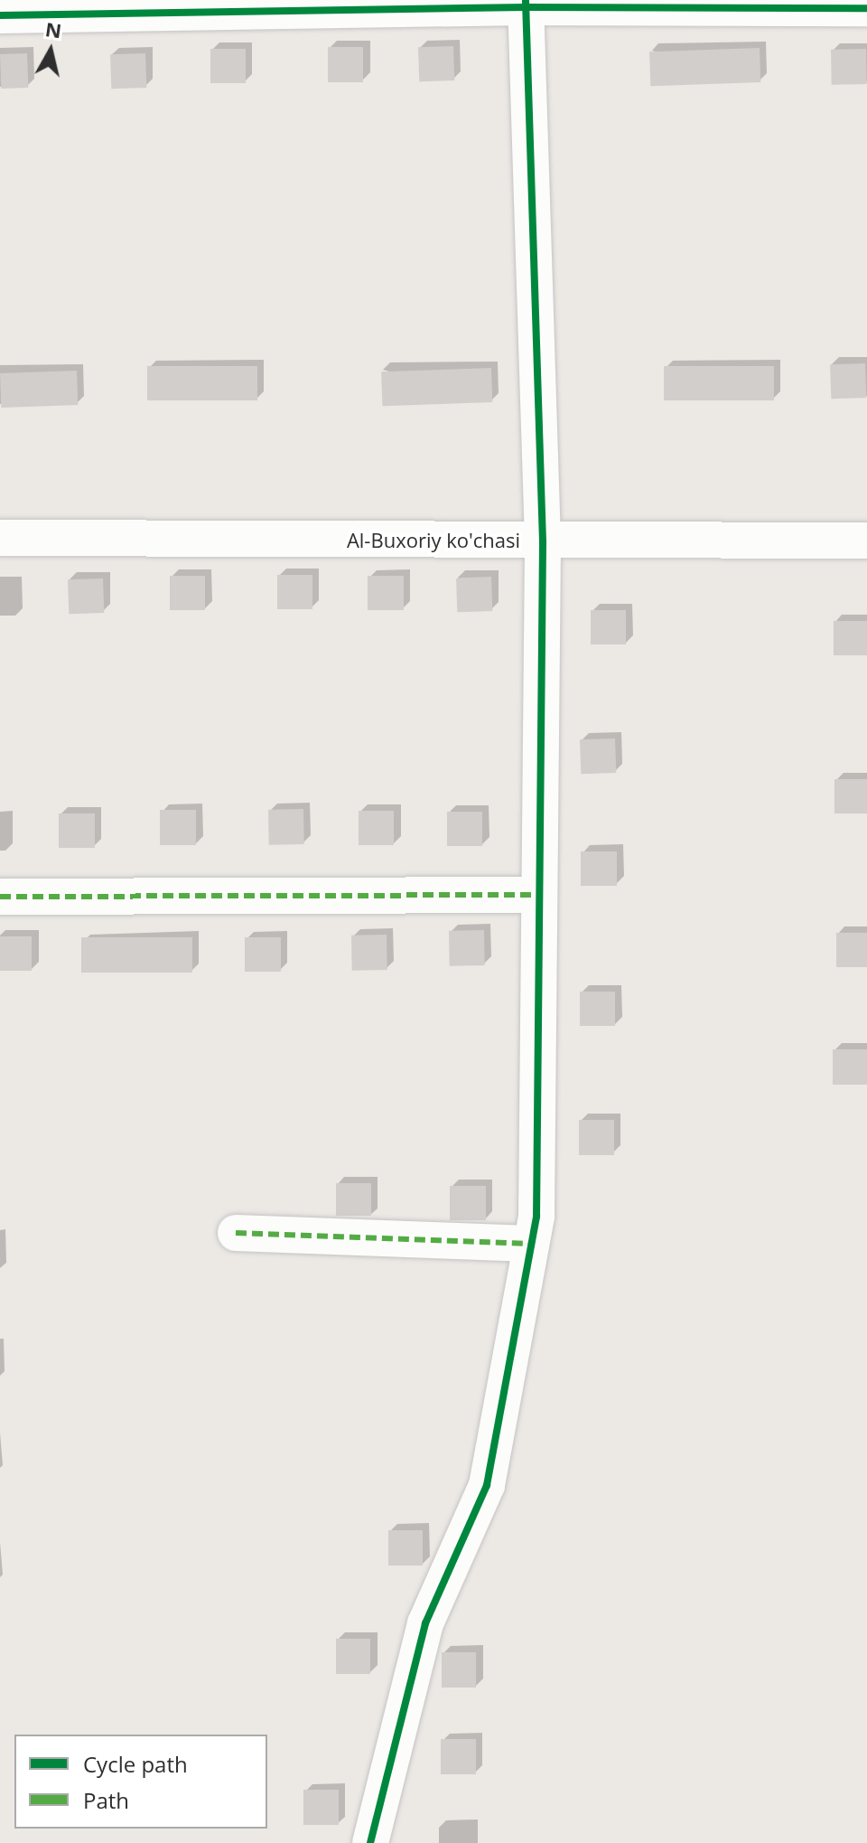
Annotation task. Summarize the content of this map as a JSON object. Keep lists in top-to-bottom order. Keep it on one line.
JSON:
{"streets":{"street":["Al-Buxoriy ko'chasi"]},"legend":["Cycle path","Path"],"north":"top"}
